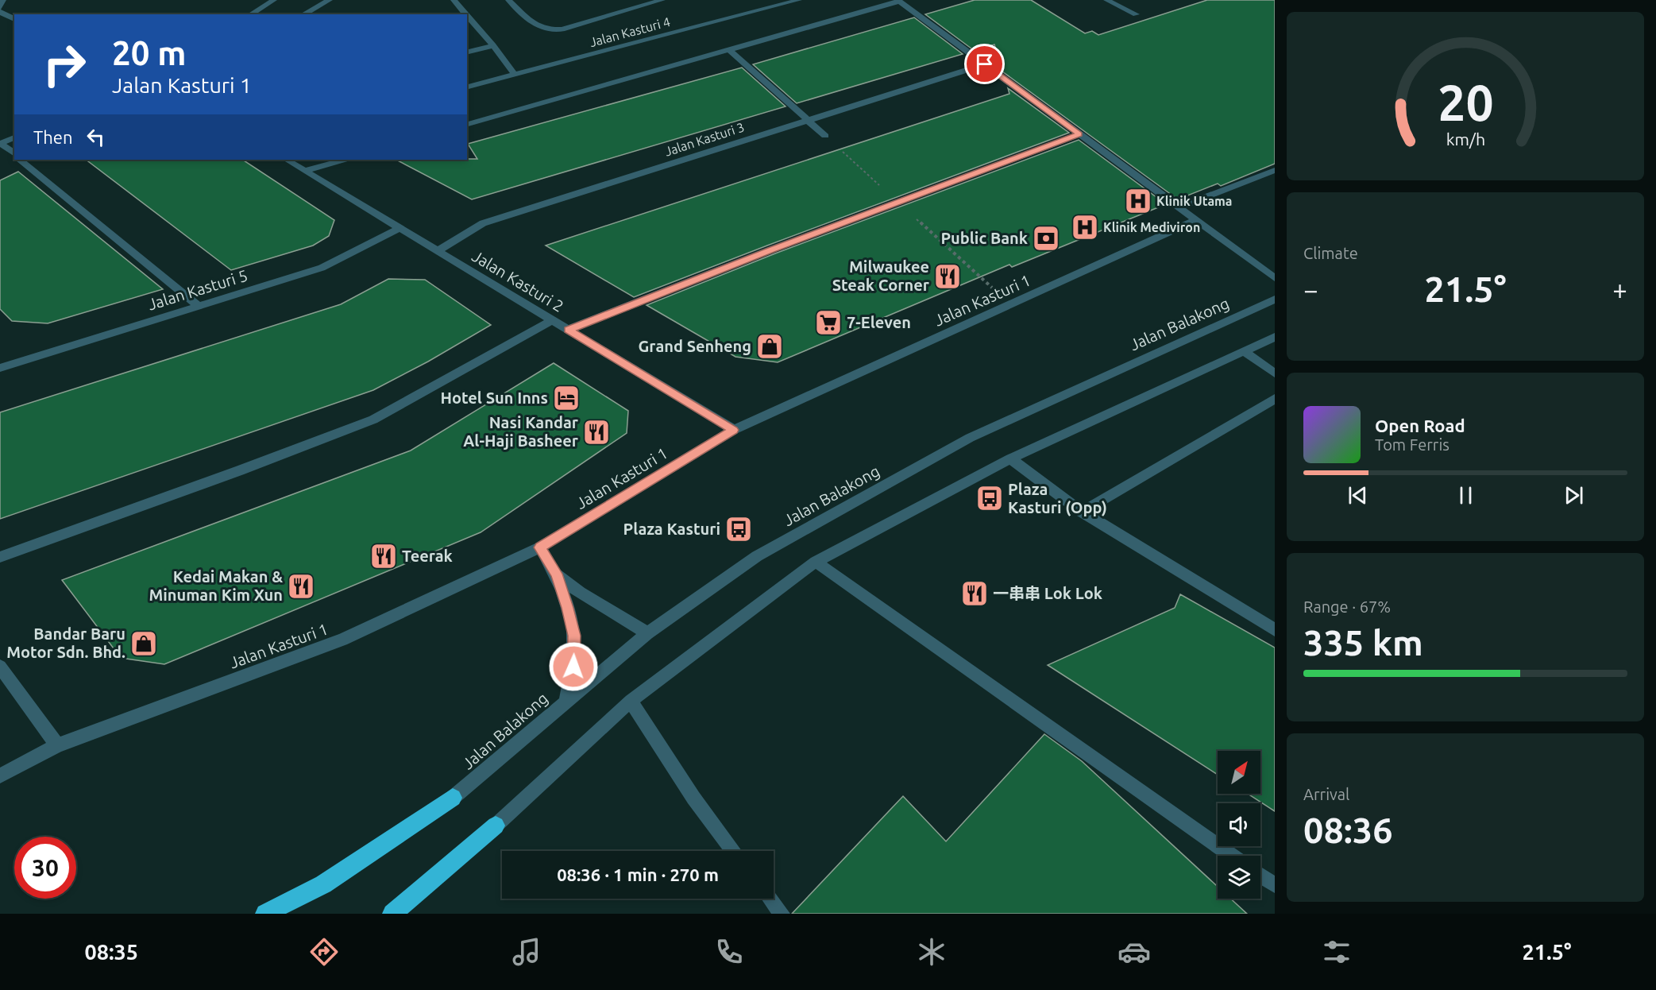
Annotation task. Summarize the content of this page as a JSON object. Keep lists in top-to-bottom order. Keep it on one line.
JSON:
{"streets":{"street":["Jalan Kasturi 4","Jalan Kasturi 3","Jalan Kasturi 2","Jalan Kasturi 5","Jalan Kasturi 1","Jalan Balakong"]},"crossings":[["Jalan Kasturi 3","Jalan Kasturi 2"],["Jalan Kasturi 2","Jalan Kasturi 5"],["Jalan Kasturi 2","Jalan Kasturi 1"]],"places":{"hospital":["Klinik Utama","Klinik Mediviron"],"bank":["Public Bank"],"restaurant":["Milwaukee Steak Corner","Nasi Kandar Al-Haji Basheer","Teerak","Kedai Makan & Minuman Kim Xun","一串串 Lok Lok"],"supermarket":["7-Eleven"],"shop":["Grand Senheng","Bandar Baru Motor Sdn. Bhd."],"hotel":["Hotel Sun Inns"],"bus stop":["Plaza Kasturi (Opp)","Plaza Kasturi"]},"north":"top right","page":{"turn":["20 m","Jalan Kasturi 1"],"then":"Then","tile":["Climate",["Range · 67%","335 km"],["Arrival","08:36"]],"heat":["−","21.5°","+"],"song":["Open Road","Tom Ferris"],"limit":"30","trip":"08:36 · 1 min · 270 m","tabs":["08:35","21.5°"],"gauge":["20","km/h"]}}
